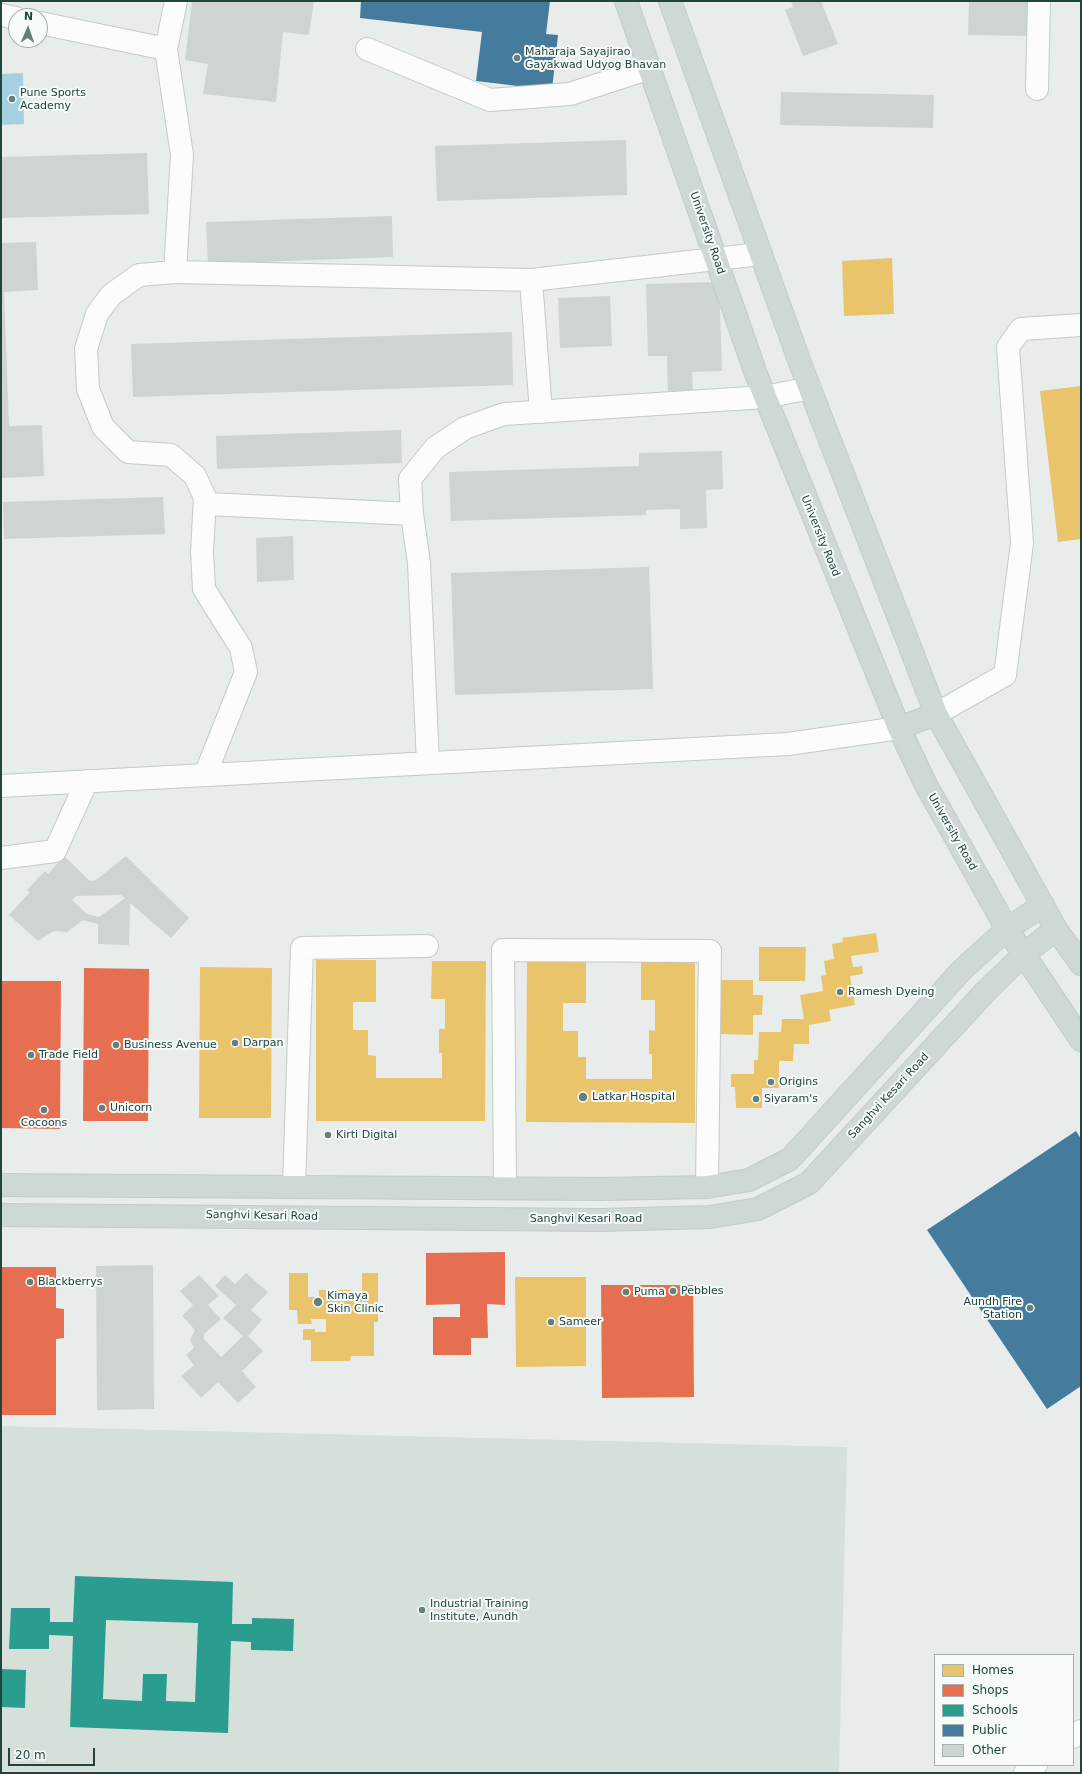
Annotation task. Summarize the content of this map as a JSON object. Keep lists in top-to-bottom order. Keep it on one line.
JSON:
{"streets":{"main road":["University Road","Sanghvi Kesari Road"]},"crossings":[["University Road","Sanghvi Kesari Road"]],"places":["Maharaja Sayajirao Gayakwad Udyog Bhavan","Pune Sports Academy","Ramesh Dyeing","Darpan","Business Avenue","Trade Field","Origins","Latkar Hospital","Siyaram's","Unicorn","Cocoons","Kirti Digital","Blackberrys","Pebbles","Puma","Kimaya Skin Clinic","Aundh Fire Station","Sameer","Industrial Training Institute, Aundh"],"legend":["Homes","Shops","Schools","Public","Other"],"scale_bar":"20 m","north":"top"}
